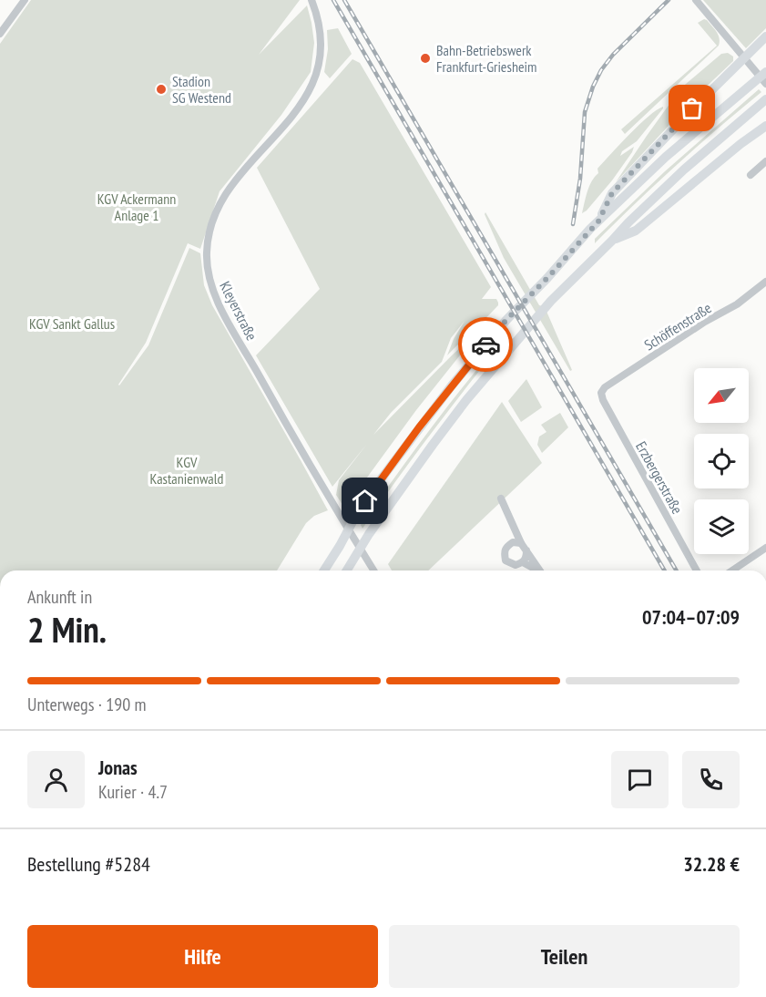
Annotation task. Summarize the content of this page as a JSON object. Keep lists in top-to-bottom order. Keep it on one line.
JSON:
{"streets":{"street":["Kleyerstraße","Schöffenstraße","Erzbergerstraße"]},"crossings":[["Schöffenstraße","Erzbergerstraße"]],"parks":["KGV Ackermann Anlage 1","KGV Sankt Gallus","KGV Kastanienwald"],"places":["Bahn-Betriebswerk Frankfurt-Griesheim","Stadion SG Westend"],"north":"bottom left","page":{"heading":["2 Min.","Ankunft in","07:04–07:09"],"panel":["Jonas","Kurier · 4.7","Bestellung #5284","32.28 €"],"bar":"Unterwegs · 190 m","buttons":["Hilfe","Teilen"]}}
